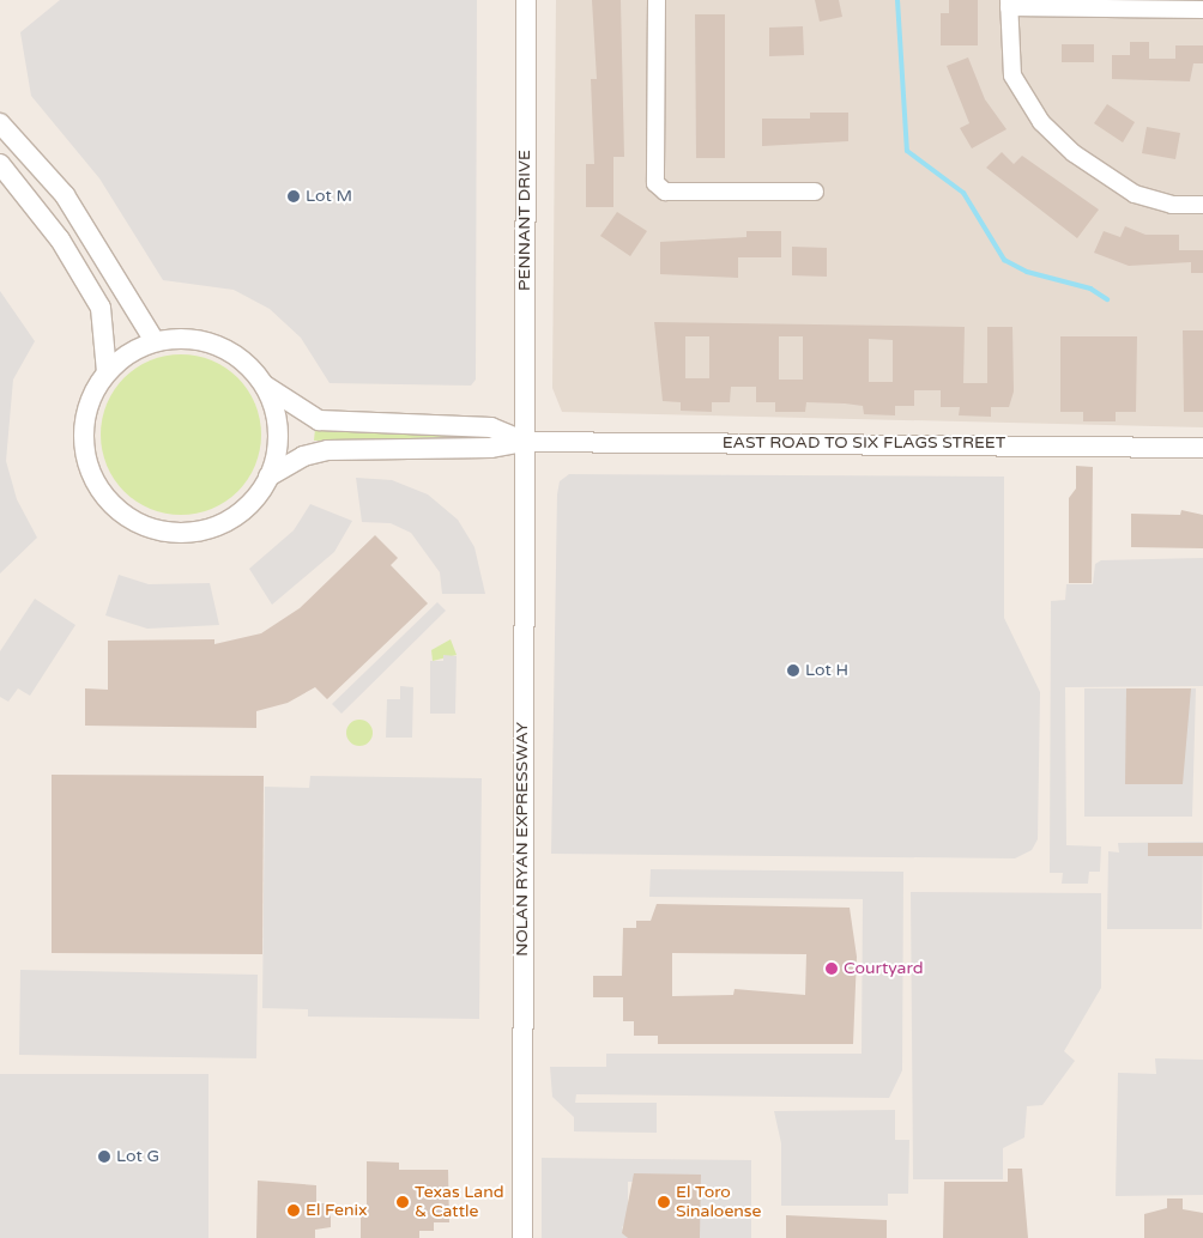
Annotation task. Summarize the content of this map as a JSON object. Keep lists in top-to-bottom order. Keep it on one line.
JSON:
{"streets":{"street":["PENNANT DRIVE","EAST ROAD TO SIX FLAGS STREET","NOLAN RYAN EXPRESSWAY"]},"crossings":[["PENNANT DRIVE","EAST ROAD TO SIX FLAGS STREET"],["PENNANT DRIVE","NOLAN RYAN EXPRESSWAY"],["EAST ROAD TO SIX FLAGS STREET","NOLAN RYAN EXPRESSWAY"]],"places":["Lot M","Lot H","Courtyard","Lot G","Texas Land & Cattle","El Toro Sinaloense","El Fenix"]}
